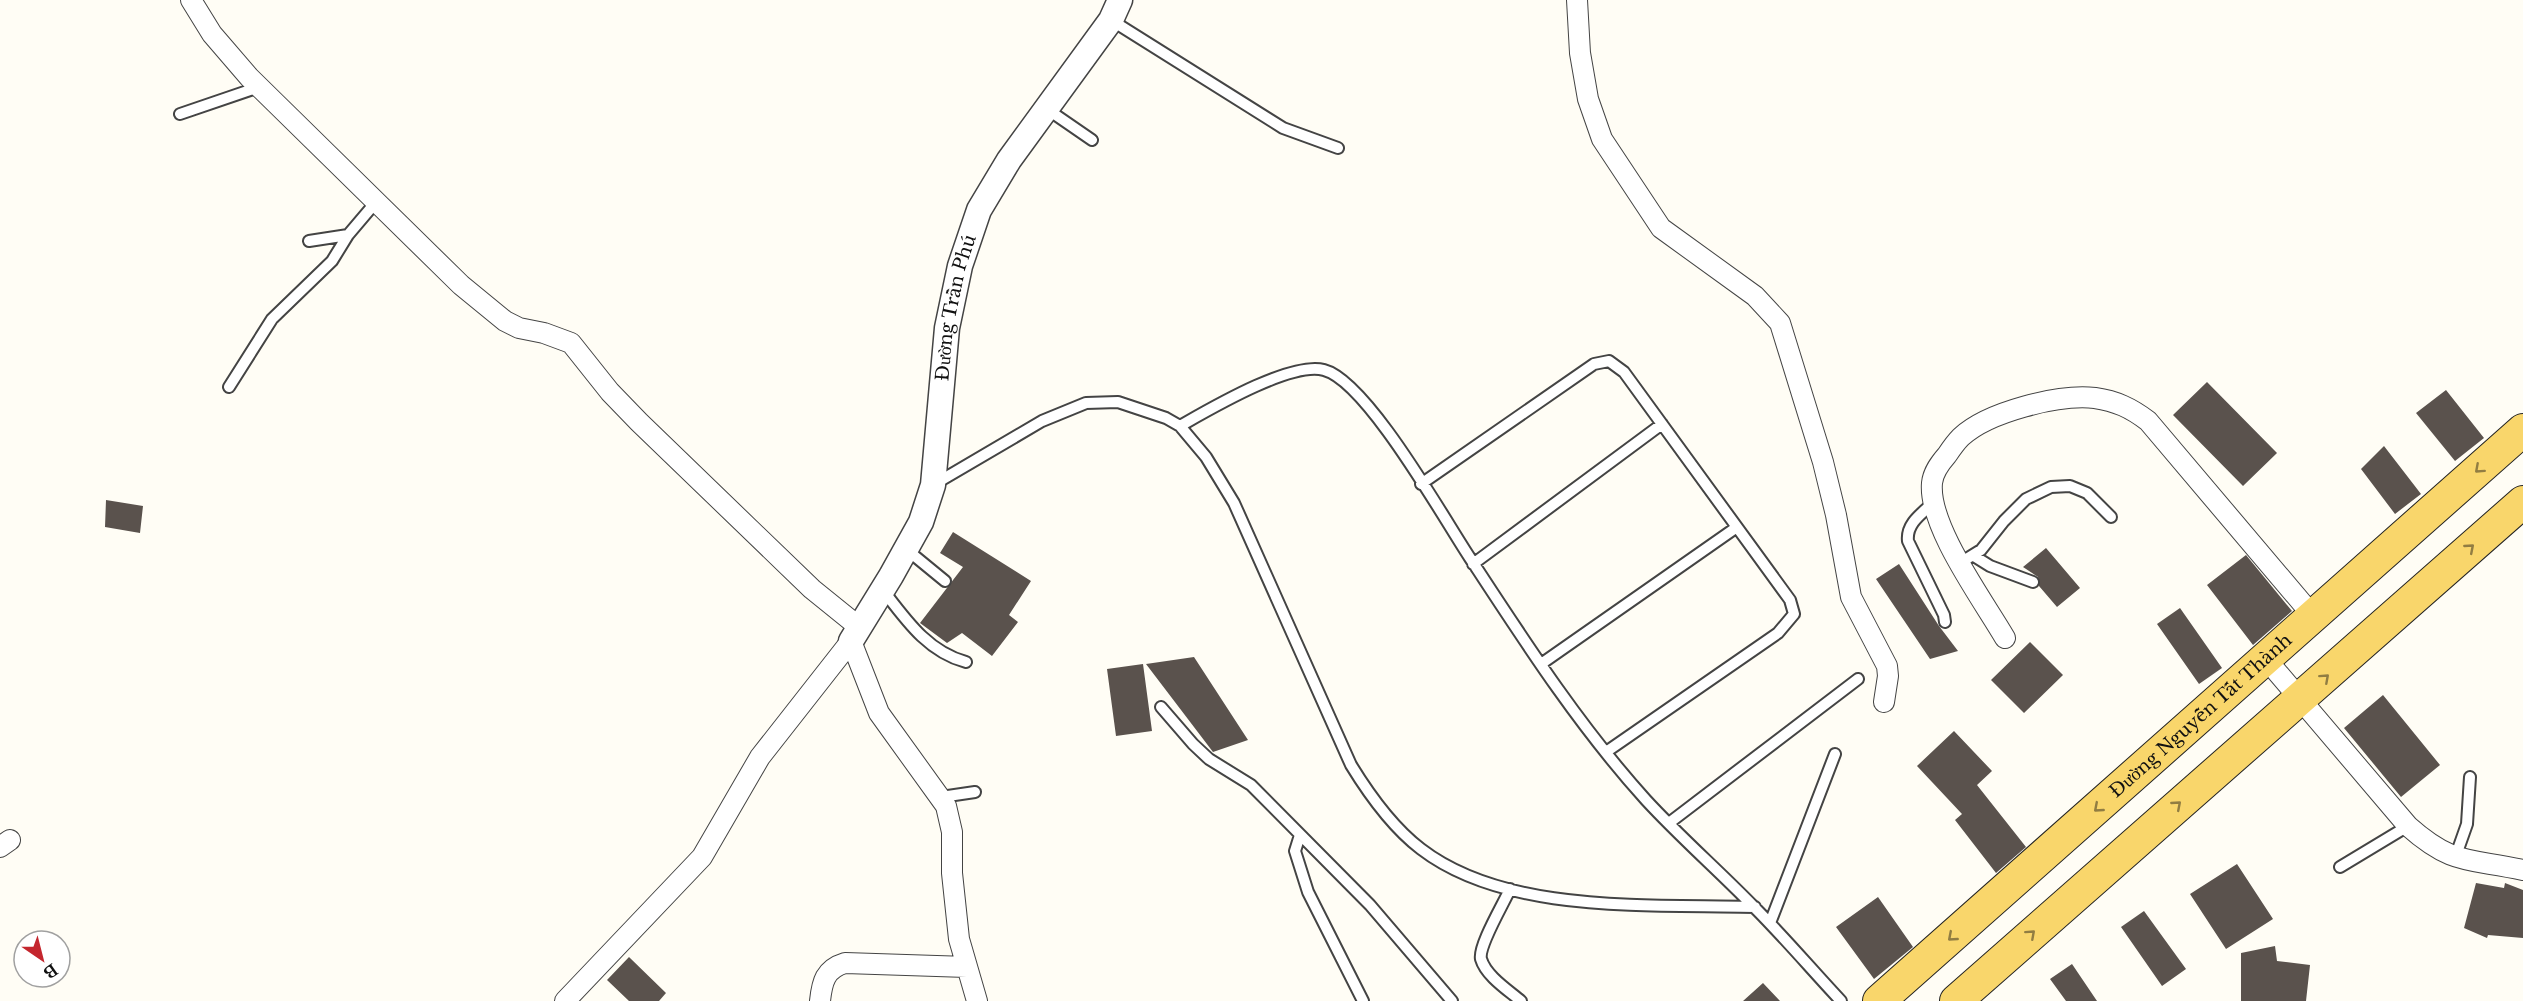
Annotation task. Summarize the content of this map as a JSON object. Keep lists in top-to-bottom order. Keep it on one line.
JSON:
{"streets":{"main road":["Đường Nguyễn Tất Thành"],"street":["Đường Trần Phú"]},"north":"bottom right"}
